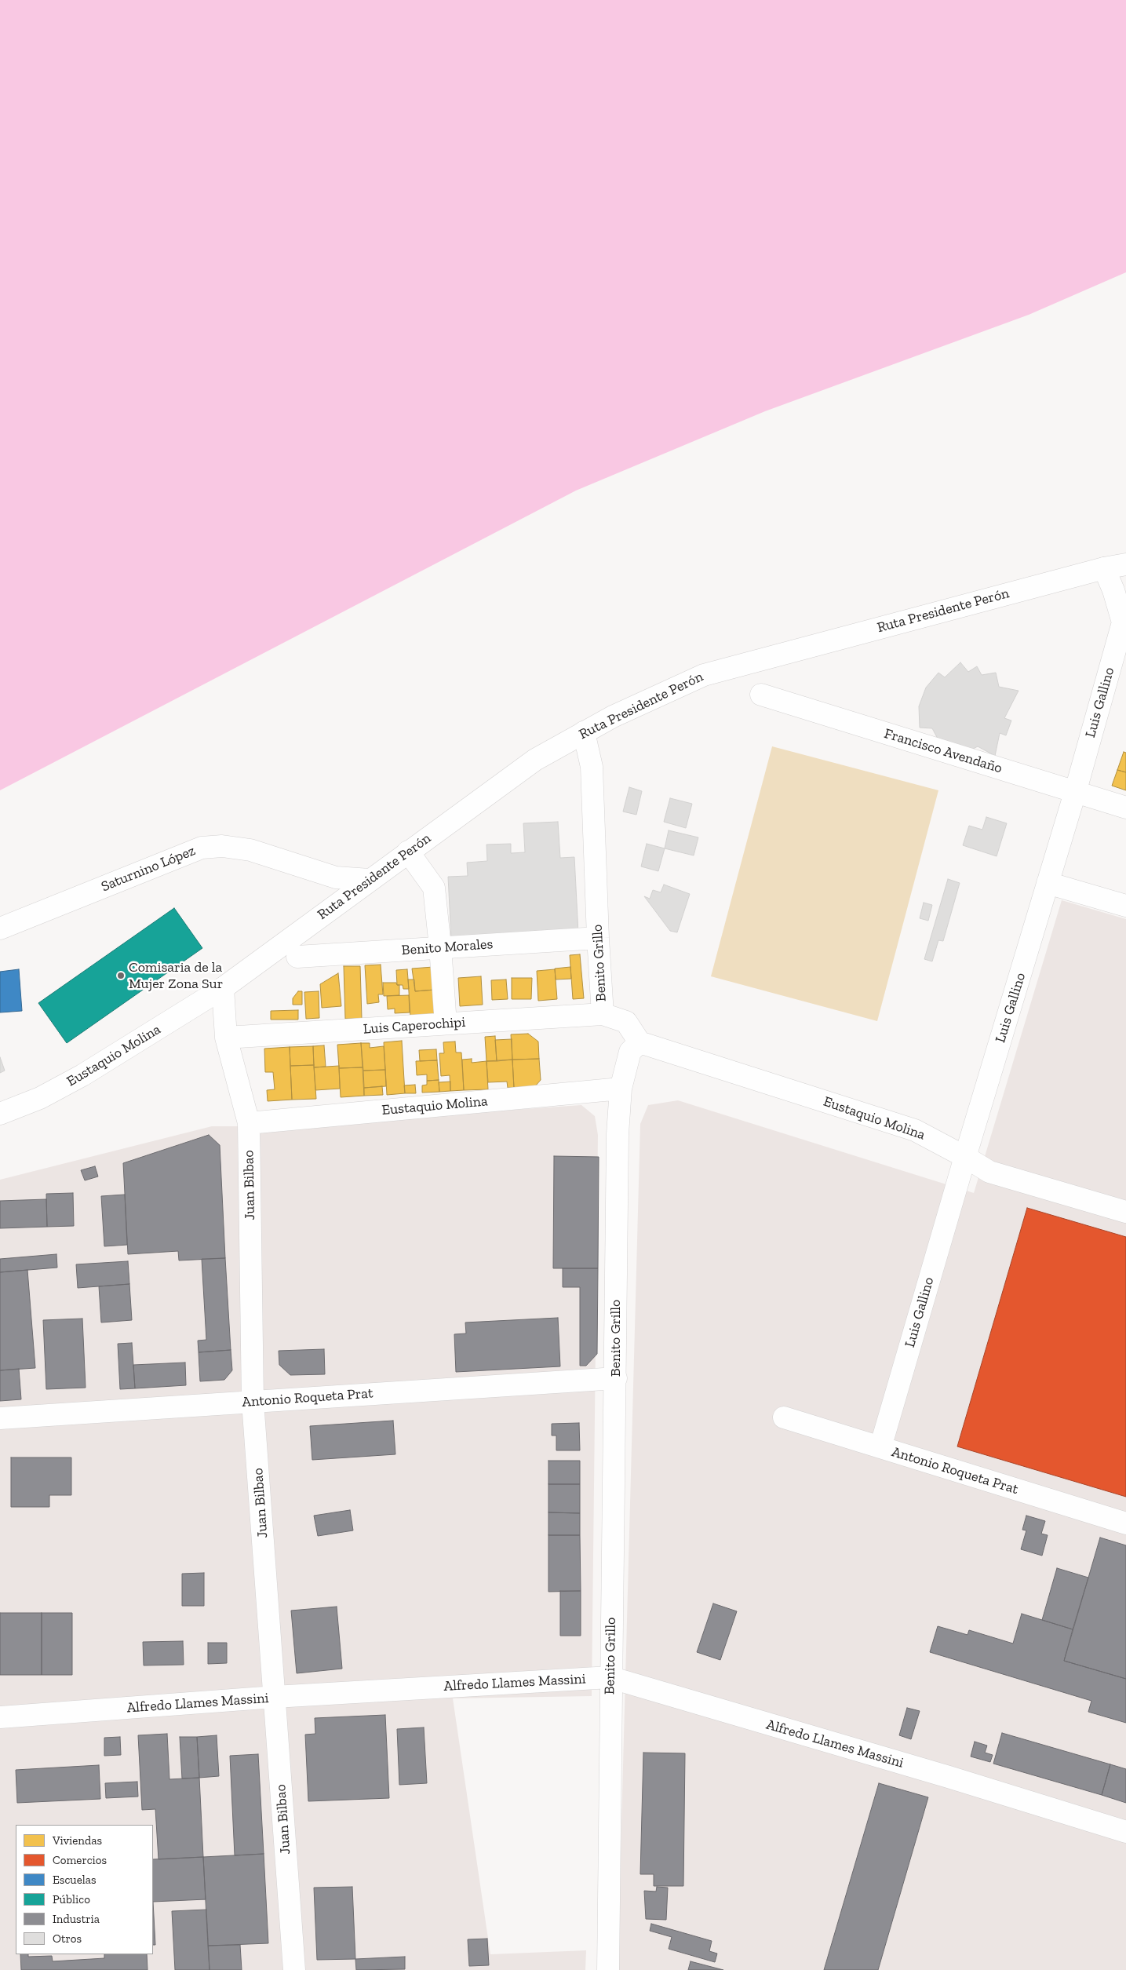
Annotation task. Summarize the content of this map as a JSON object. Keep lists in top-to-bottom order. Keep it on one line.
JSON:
{"streets":{"street":["Ruta Presidente Perón","Luis Gallino","Francisco Avendaño","Saturnino López","Benito Morales","Benito Grillo","Luis Caperochipi","Eustaquio Molina","Juan Bilbao","Antonio Roqueta Prat","Alfredo Llames Massini"]},"crossings":[["Ruta Presidente Perón","Luis Gallino"],["Ruta Presidente Perón","Saturnino López"],["Ruta Presidente Perón","Benito Grillo"],["Ruta Presidente Perón","Eustaquio Molina"],["Ruta Presidente Perón","Juan Bilbao"],["Luis Gallino","Francisco Avendaño"],["Luis Gallino","Eustaquio Molina"],["Luis Gallino","Antonio Roqueta Prat"],["Benito Morales","Benito Grillo"],["Benito Grillo","Luis Caperochipi"],["Benito Grillo","Eustaquio Molina"],["Benito Grillo","Antonio Roqueta Prat"],["Benito Grillo","Alfredo Llames Massini"],["Luis Caperochipi","Juan Bilbao"],["Eustaquio Molina","Juan Bilbao"],["Juan Bilbao","Antonio Roqueta Prat"],["Juan Bilbao","Alfredo Llames Massini"]],"places":["Comisaria de la Mujer Zona Sur"],"legend":["Viviendas","Comercios","Escuelas","Público","Industria","Otros"]}
